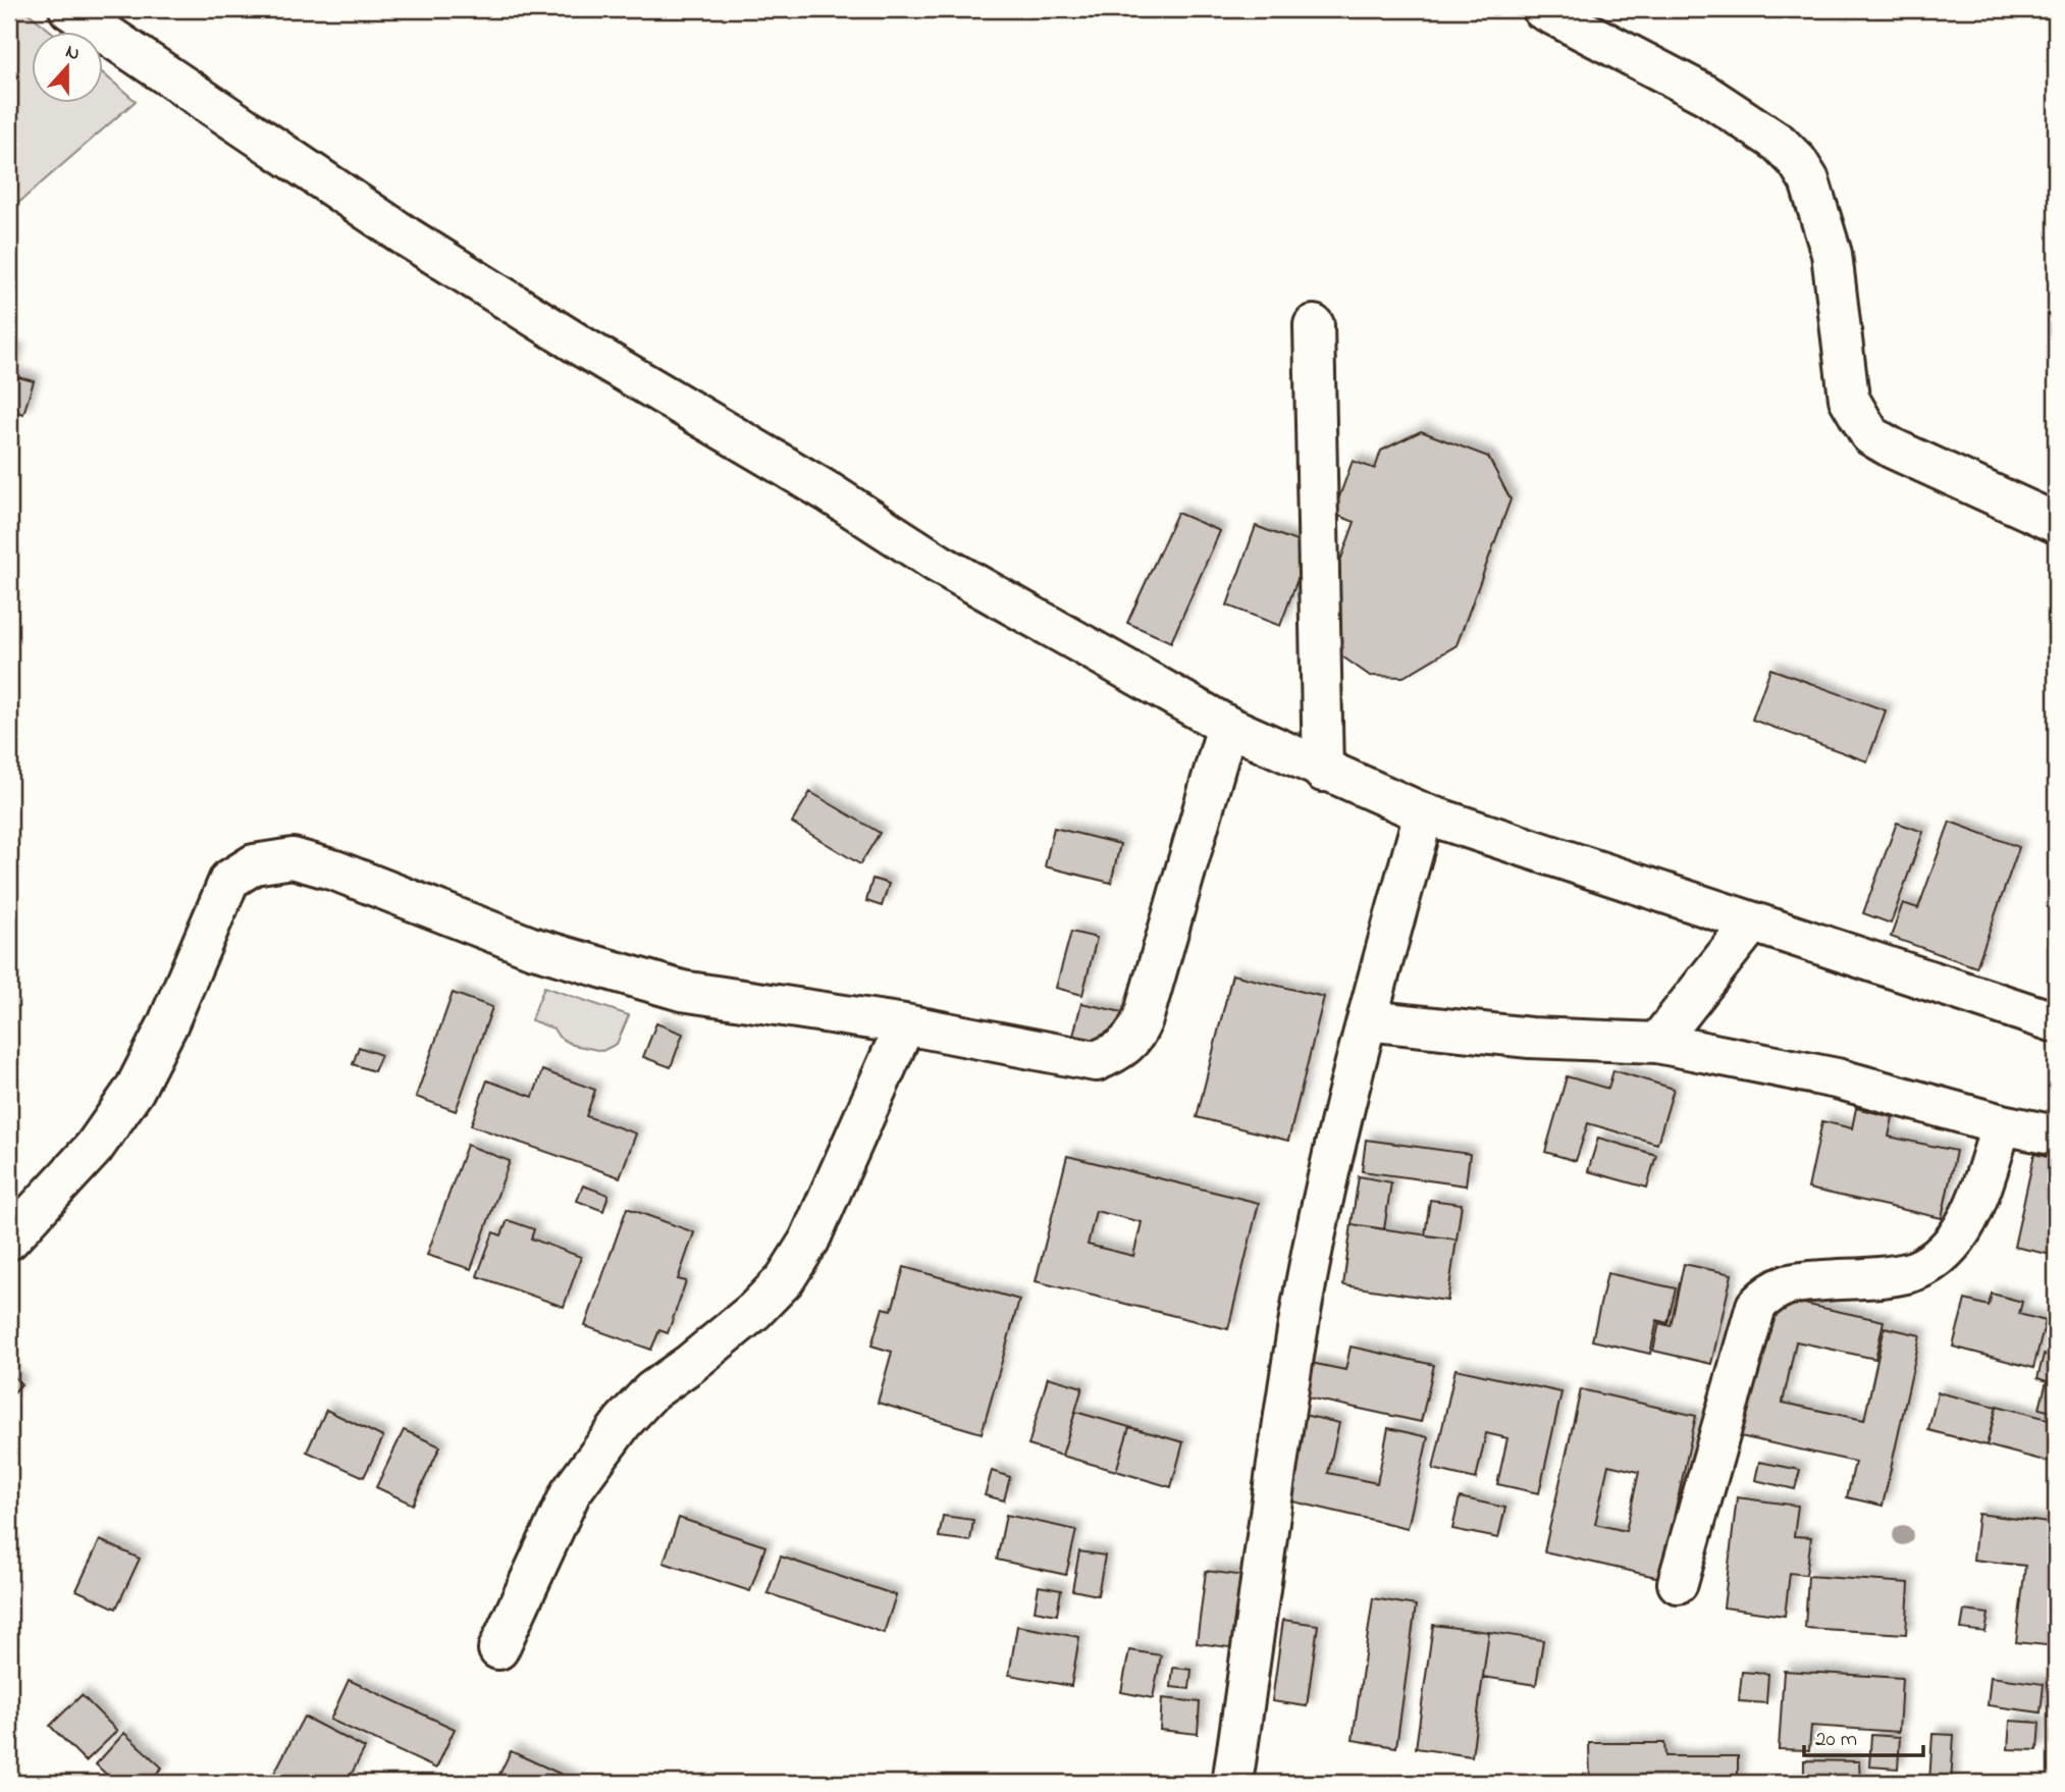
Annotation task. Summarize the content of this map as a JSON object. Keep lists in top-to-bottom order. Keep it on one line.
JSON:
{"scale_bar":"20 m","north":"top"}
